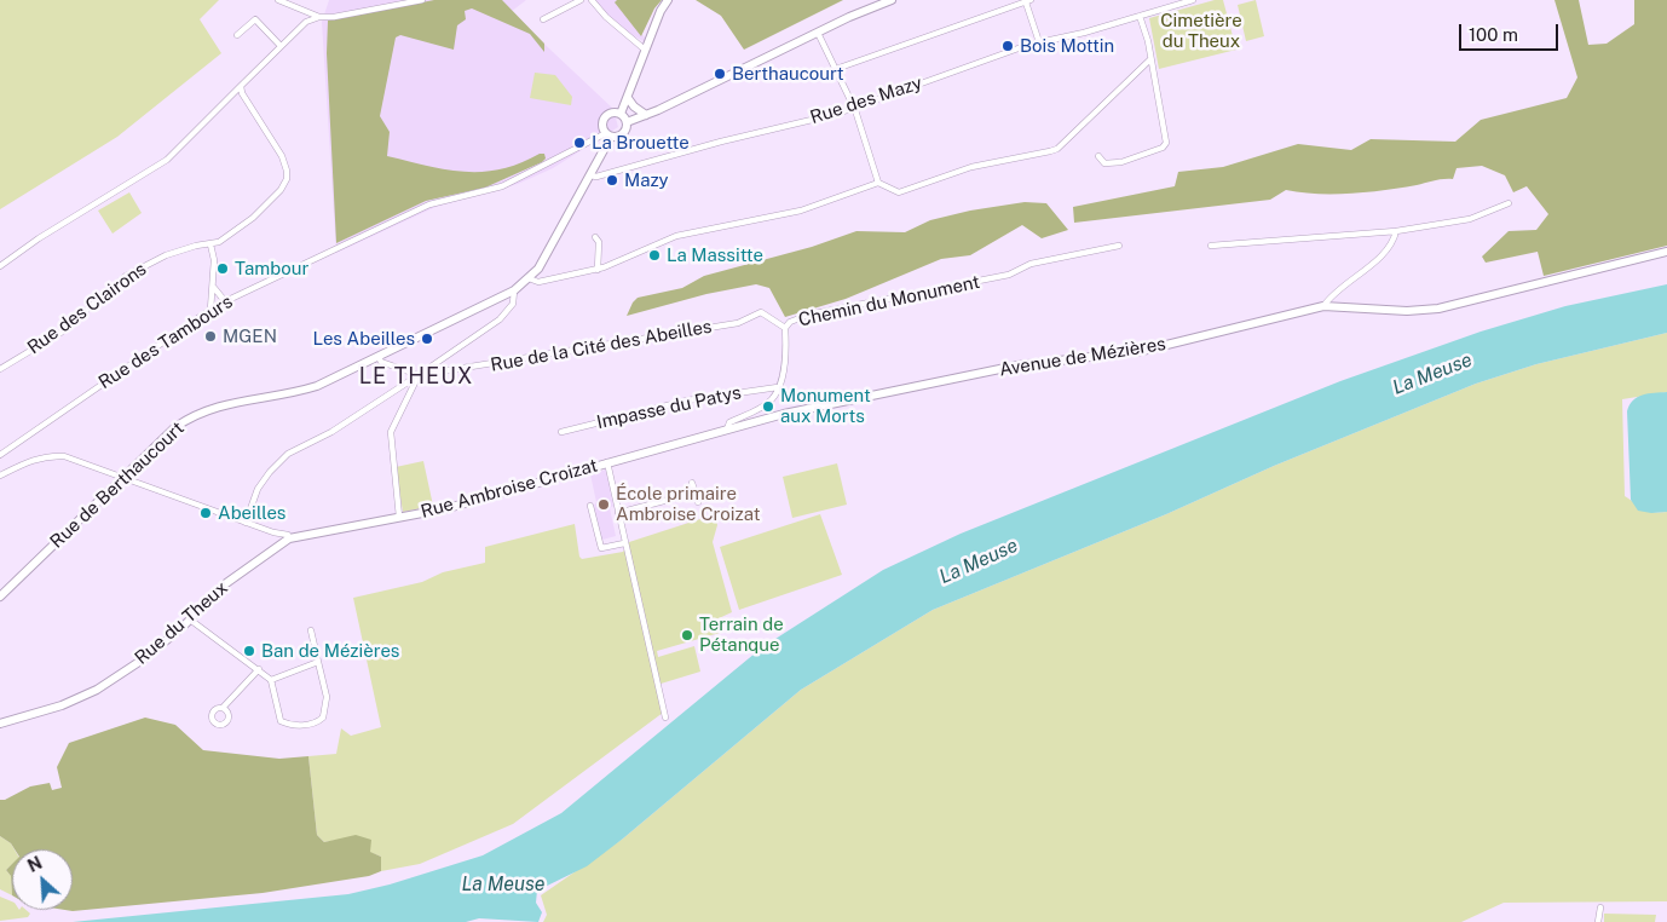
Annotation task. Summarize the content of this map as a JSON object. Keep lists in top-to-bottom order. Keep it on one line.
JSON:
{"streets":{"main road":["Avenue de Mézières","Rue de Berthaucourt","Rue Ambroise Croizat","Rue du Theux"],"street":["Rue des Mazy","Chemin du Monument","Rue des Clairons","Rue des Tambours","Rue de la Cité des Abeilles","Impasse du Patys"]},"crossings":[["Rue des Mazy","Rue de Berthaucourt"],["Chemin du Monument","Rue de la Cité des Abeilles"],["Chemin du Monument","Impasse du Patys"],["Rue des Tambours","Rue de Berthaucourt"],["Rue de la Cité des Abeilles","Rue de Berthaucourt"],["Avenue de Mézières","Rue Ambroise Croizat"],["Rue Ambroise Croizat","Rue du Theux"]],"districts":["LE THEUX"],"water":["La Meuse"],"parks":["Cimetière du Theux"],"places":["Bois Mottin","Berthaucourt","La Brouette","Mazy","La Massitte","Tambour","MGEN","Les Abeilles","Monument aux Morts","École primaire Ambroise Croizat","Abeilles","Terrain de Pétanque","Ban de Mézières"],"scale_bar":"100 m","north":"top left"}
